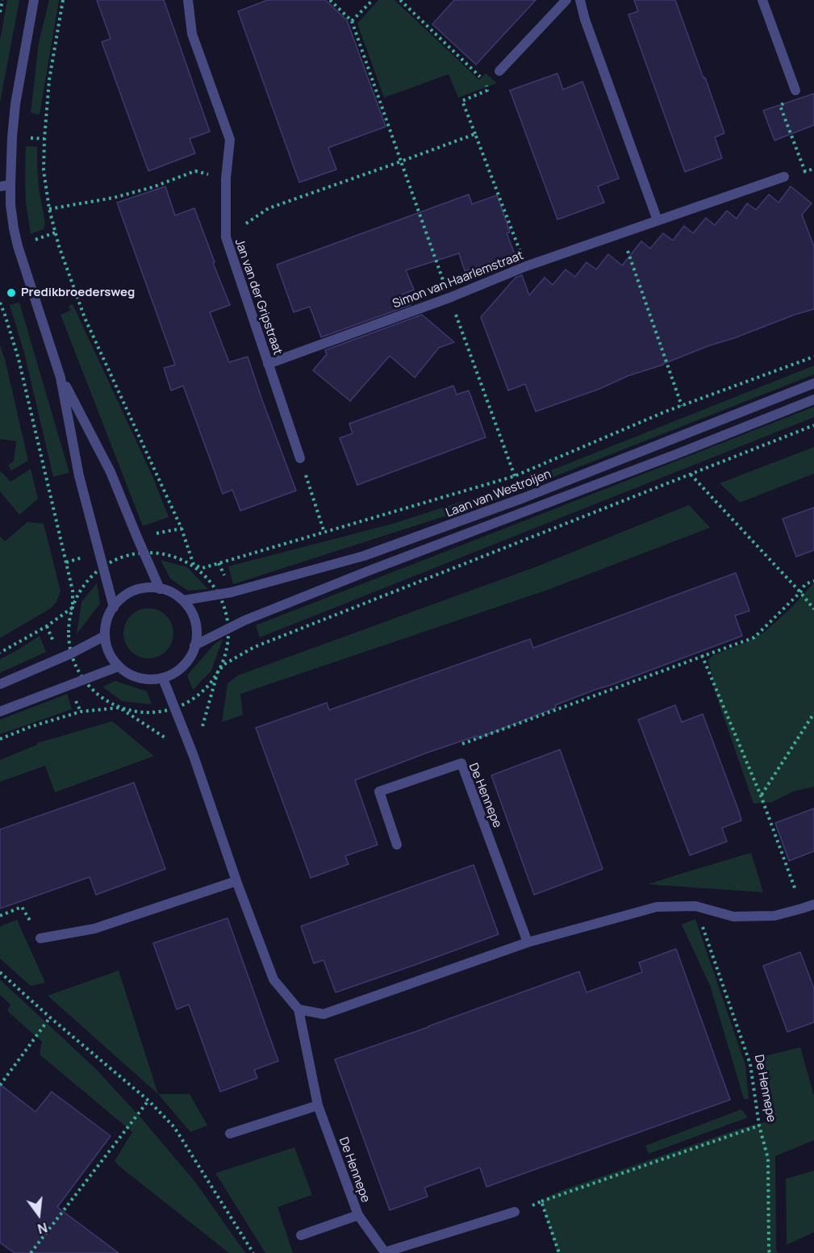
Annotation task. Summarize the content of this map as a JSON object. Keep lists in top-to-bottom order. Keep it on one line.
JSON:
{"streets":{"street":["Simon van Haarlemstraat","Jan van der Gripstraat","Laan van Westroijen","De Hennepe"]},"crossings":[["Simon van Haarlemstraat","Jan van der Gripstraat"],["Laan van Westroijen","De Hennepe"]],"places":["Predikbroedersweg"],"north":"bottom"}
